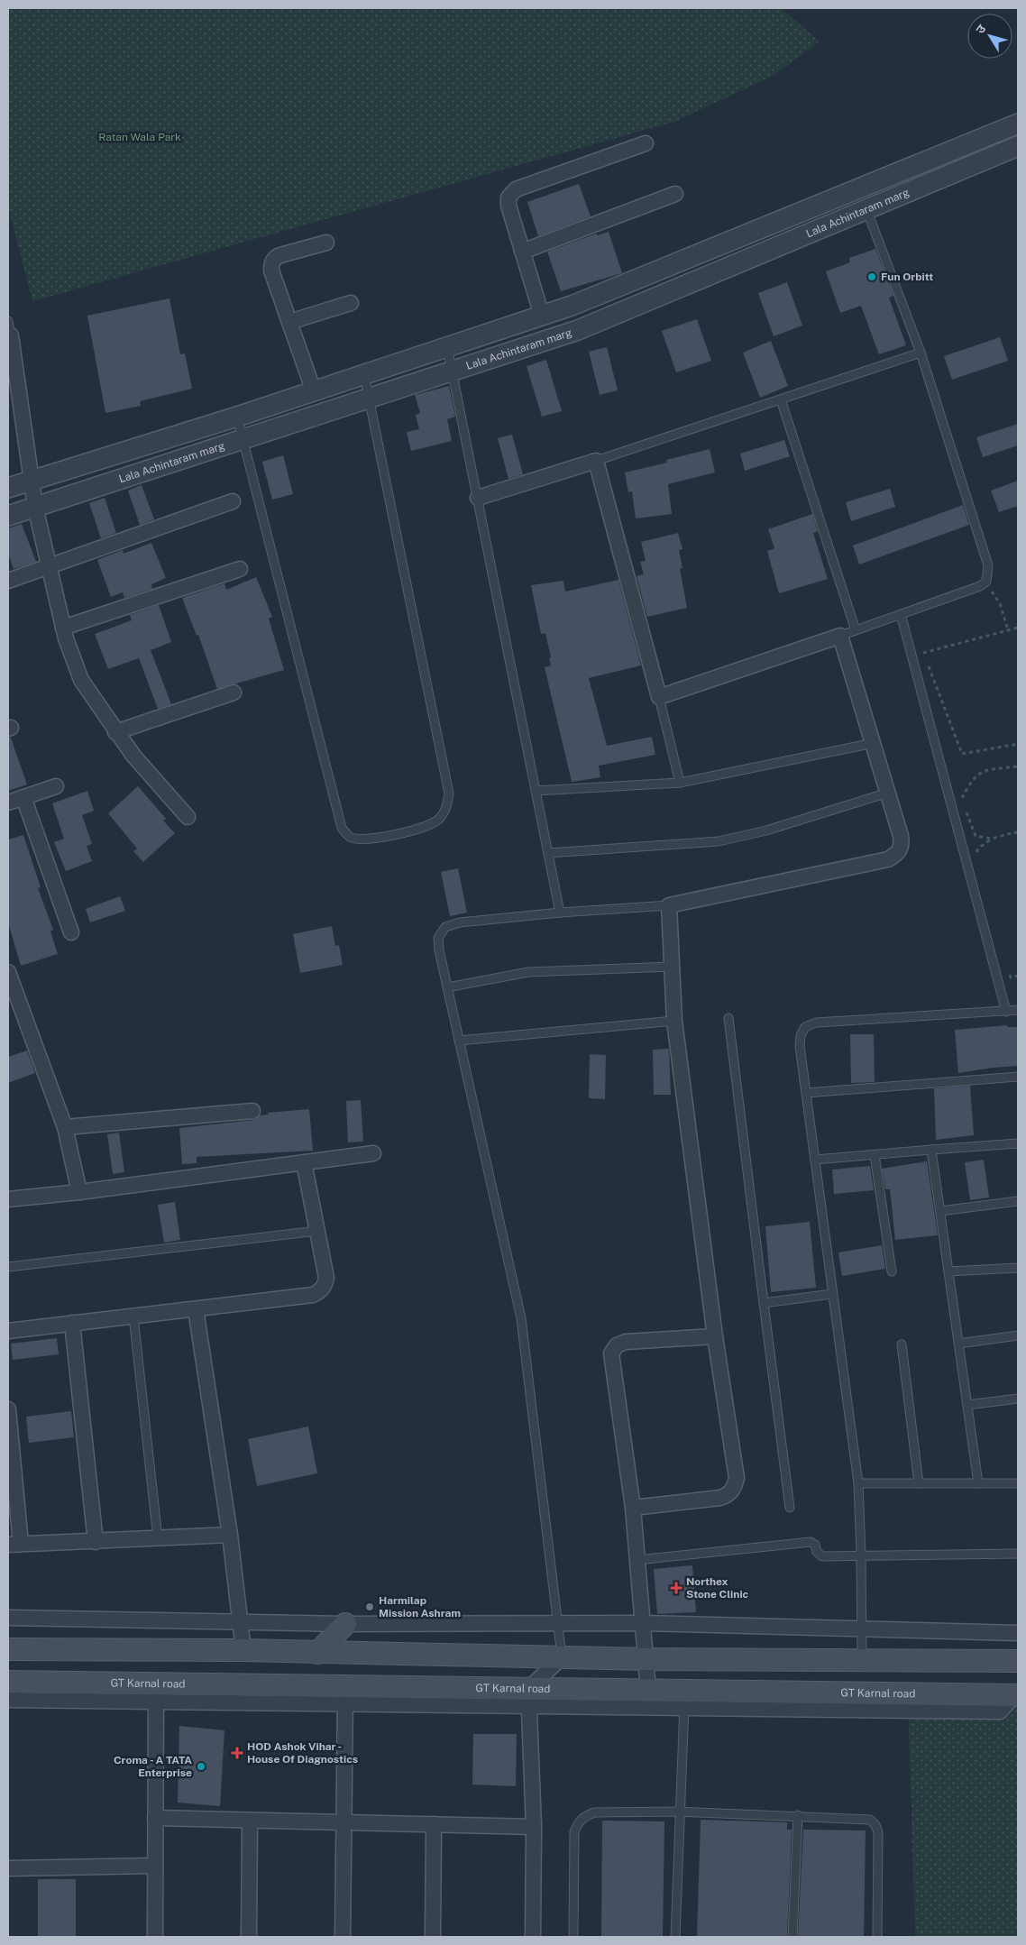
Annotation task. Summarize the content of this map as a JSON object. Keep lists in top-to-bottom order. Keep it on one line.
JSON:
{"streets":{"main road":["GT Karnal road"],"street":["Lala Achintaram marg"]},"parks":["Ratan Wala Park"],"places":{"other":["Fun Orbitt","Harmilap Mission Ashram","Croma - A TATA Enterprise"],"health":["Northex Stone Clinic","HOD Ashok Vihar - House Of Diagnostics"]},"north":"top left"}
